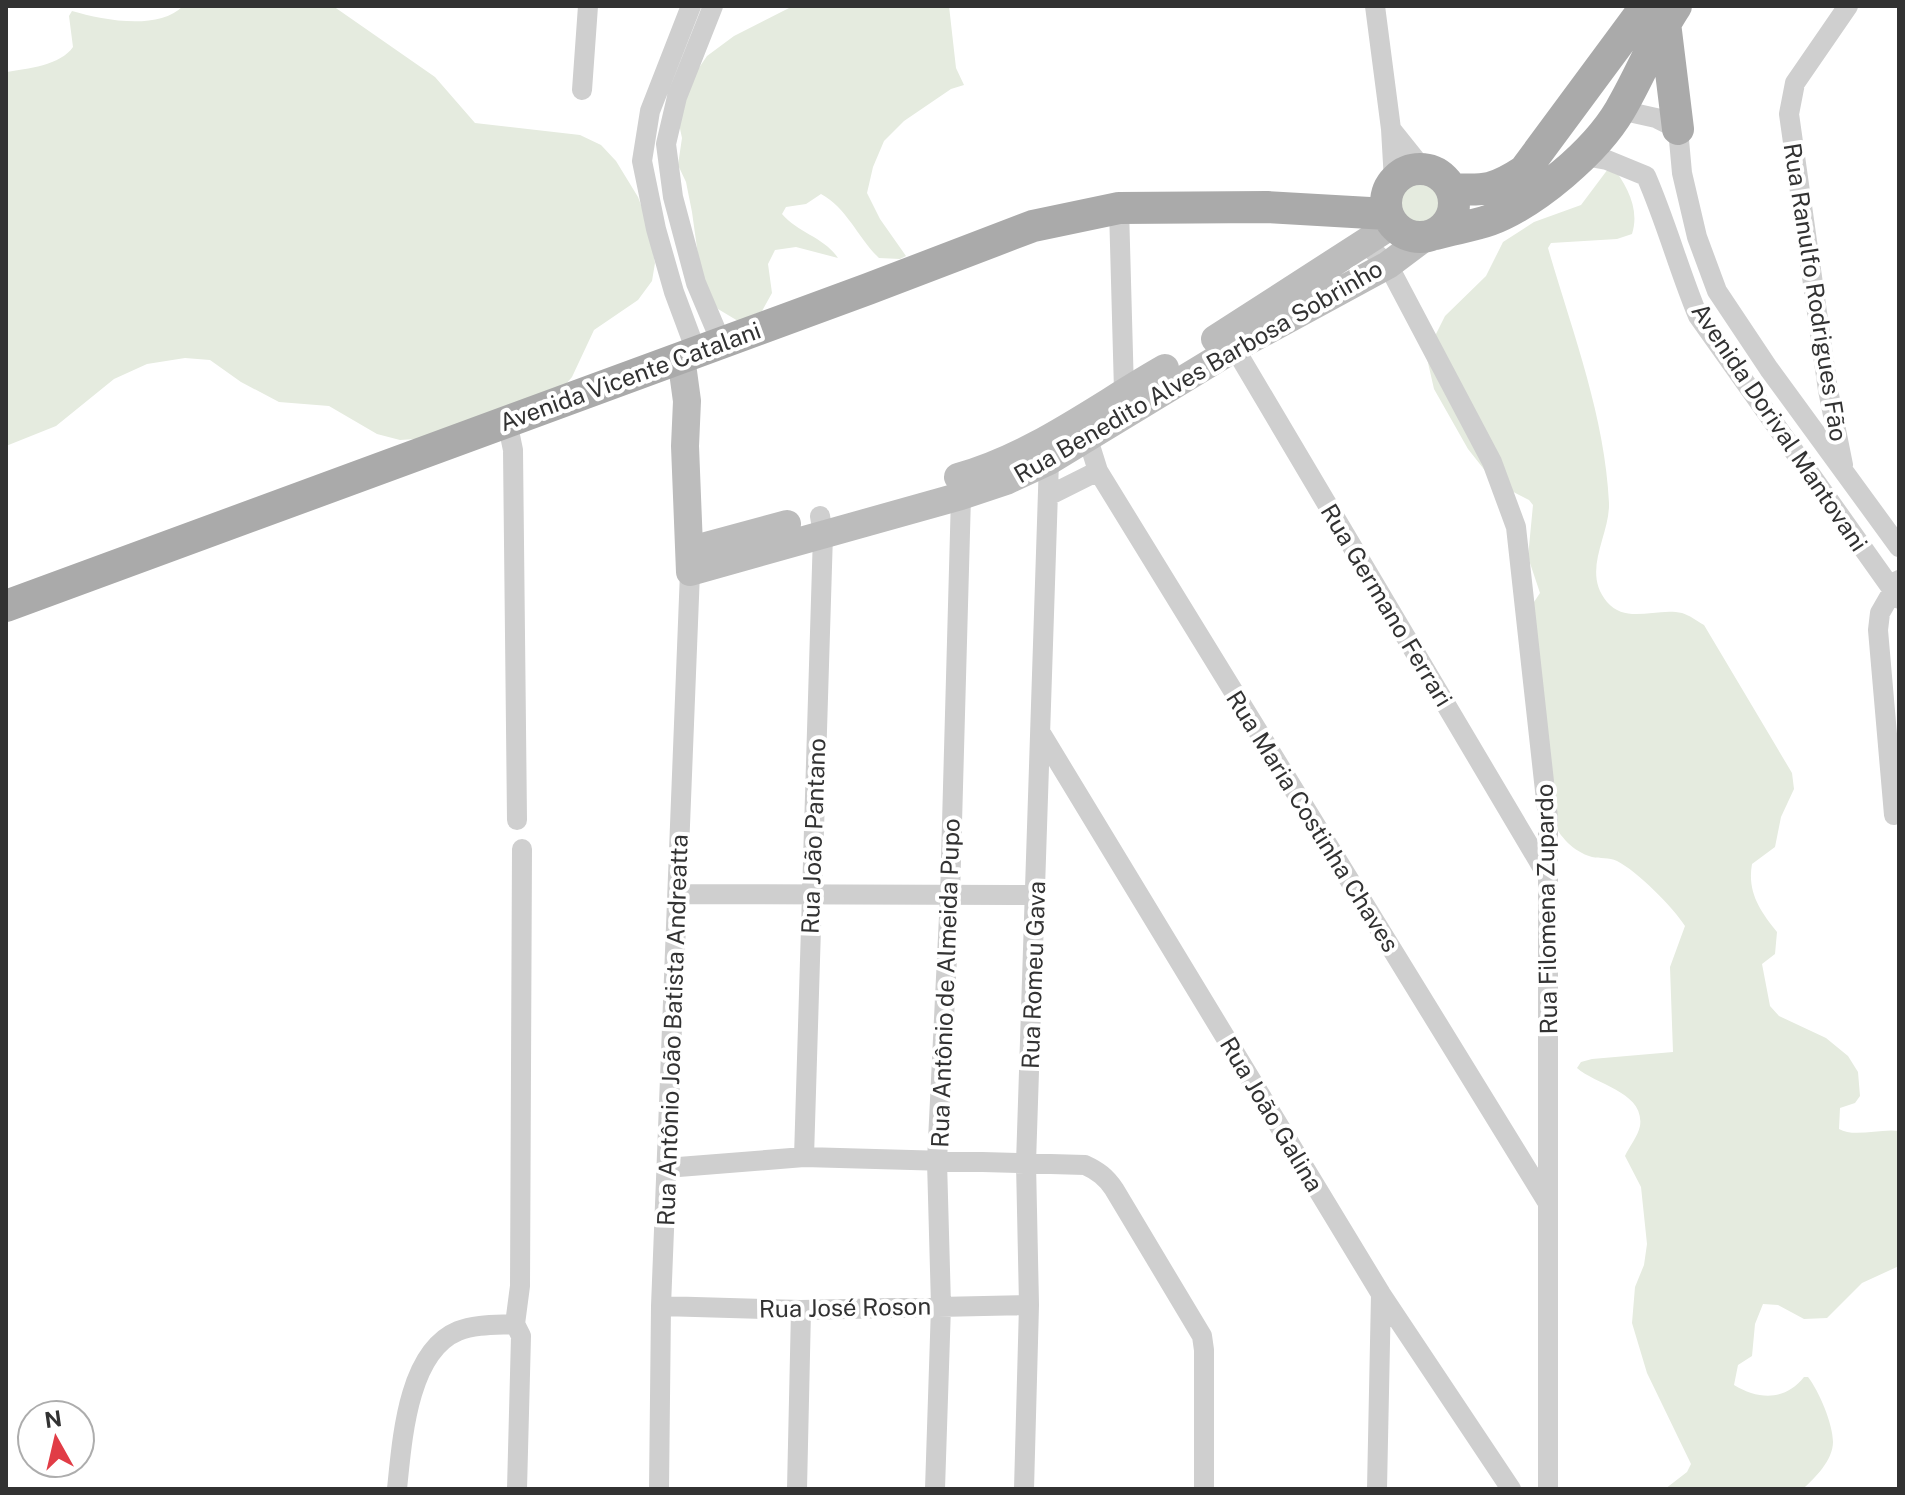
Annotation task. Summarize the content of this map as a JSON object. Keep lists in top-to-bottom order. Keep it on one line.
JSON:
{"streets":{"main road":["Rua Benedito Alves Barbosa Sobrinho","Avenida Vicente Catalani"],"street":["Rua Ranulfo Rodrigues Fão","Avenida Dorival Mantovani","Rua Germano Ferrari","Rua Maria Costinha Chaves","Rua João Pantano","Rua Filomena Zupardo","Rua Romeu Gava","Rua Antônio de Almeida Pupo","Rua Antônio João Batista Andreatta","Rua João Galina","Rua José Roson"]},"crossings":[["Rua Ranulfo Rodrigues Fão","Avenida Dorival Mantovani"],["Rua Benedito Alves Barbosa Sobrinho","Avenida Vicente Catalani"],["Rua Benedito Alves Barbosa Sobrinho","Avenida Dorival Mantovani"],["Rua Benedito Alves Barbosa Sobrinho","Rua Germano Ferrari"],["Rua Benedito Alves Barbosa Sobrinho","Rua Maria Costinha Chaves"],["Rua Benedito Alves Barbosa Sobrinho","Rua João Pantano"],["Rua Benedito Alves Barbosa Sobrinho","Rua Filomena Zupardo"],["Rua Benedito Alves Barbosa Sobrinho","Rua Romeu Gava"],["Rua Benedito Alves Barbosa Sobrinho","Rua Antônio de Almeida Pupo"],["Rua Benedito Alves Barbosa Sobrinho","Rua Antônio João Batista Andreatta"],["Avenida Vicente Catalani","Rua Antônio João Batista Andreatta"],["Rua Germano Ferrari","Rua Filomena Zupardo"],["Rua Maria Costinha Chaves","Rua Filomena Zupardo"],["Rua Romeu Gava","Rua João Galina"],["Rua Romeu Gava","Rua José Roson"],["Rua Antônio de Almeida Pupo","Rua José Roson"],["Rua Antônio João Batista Andreatta","Rua José Roson"]],"north":"top"}
